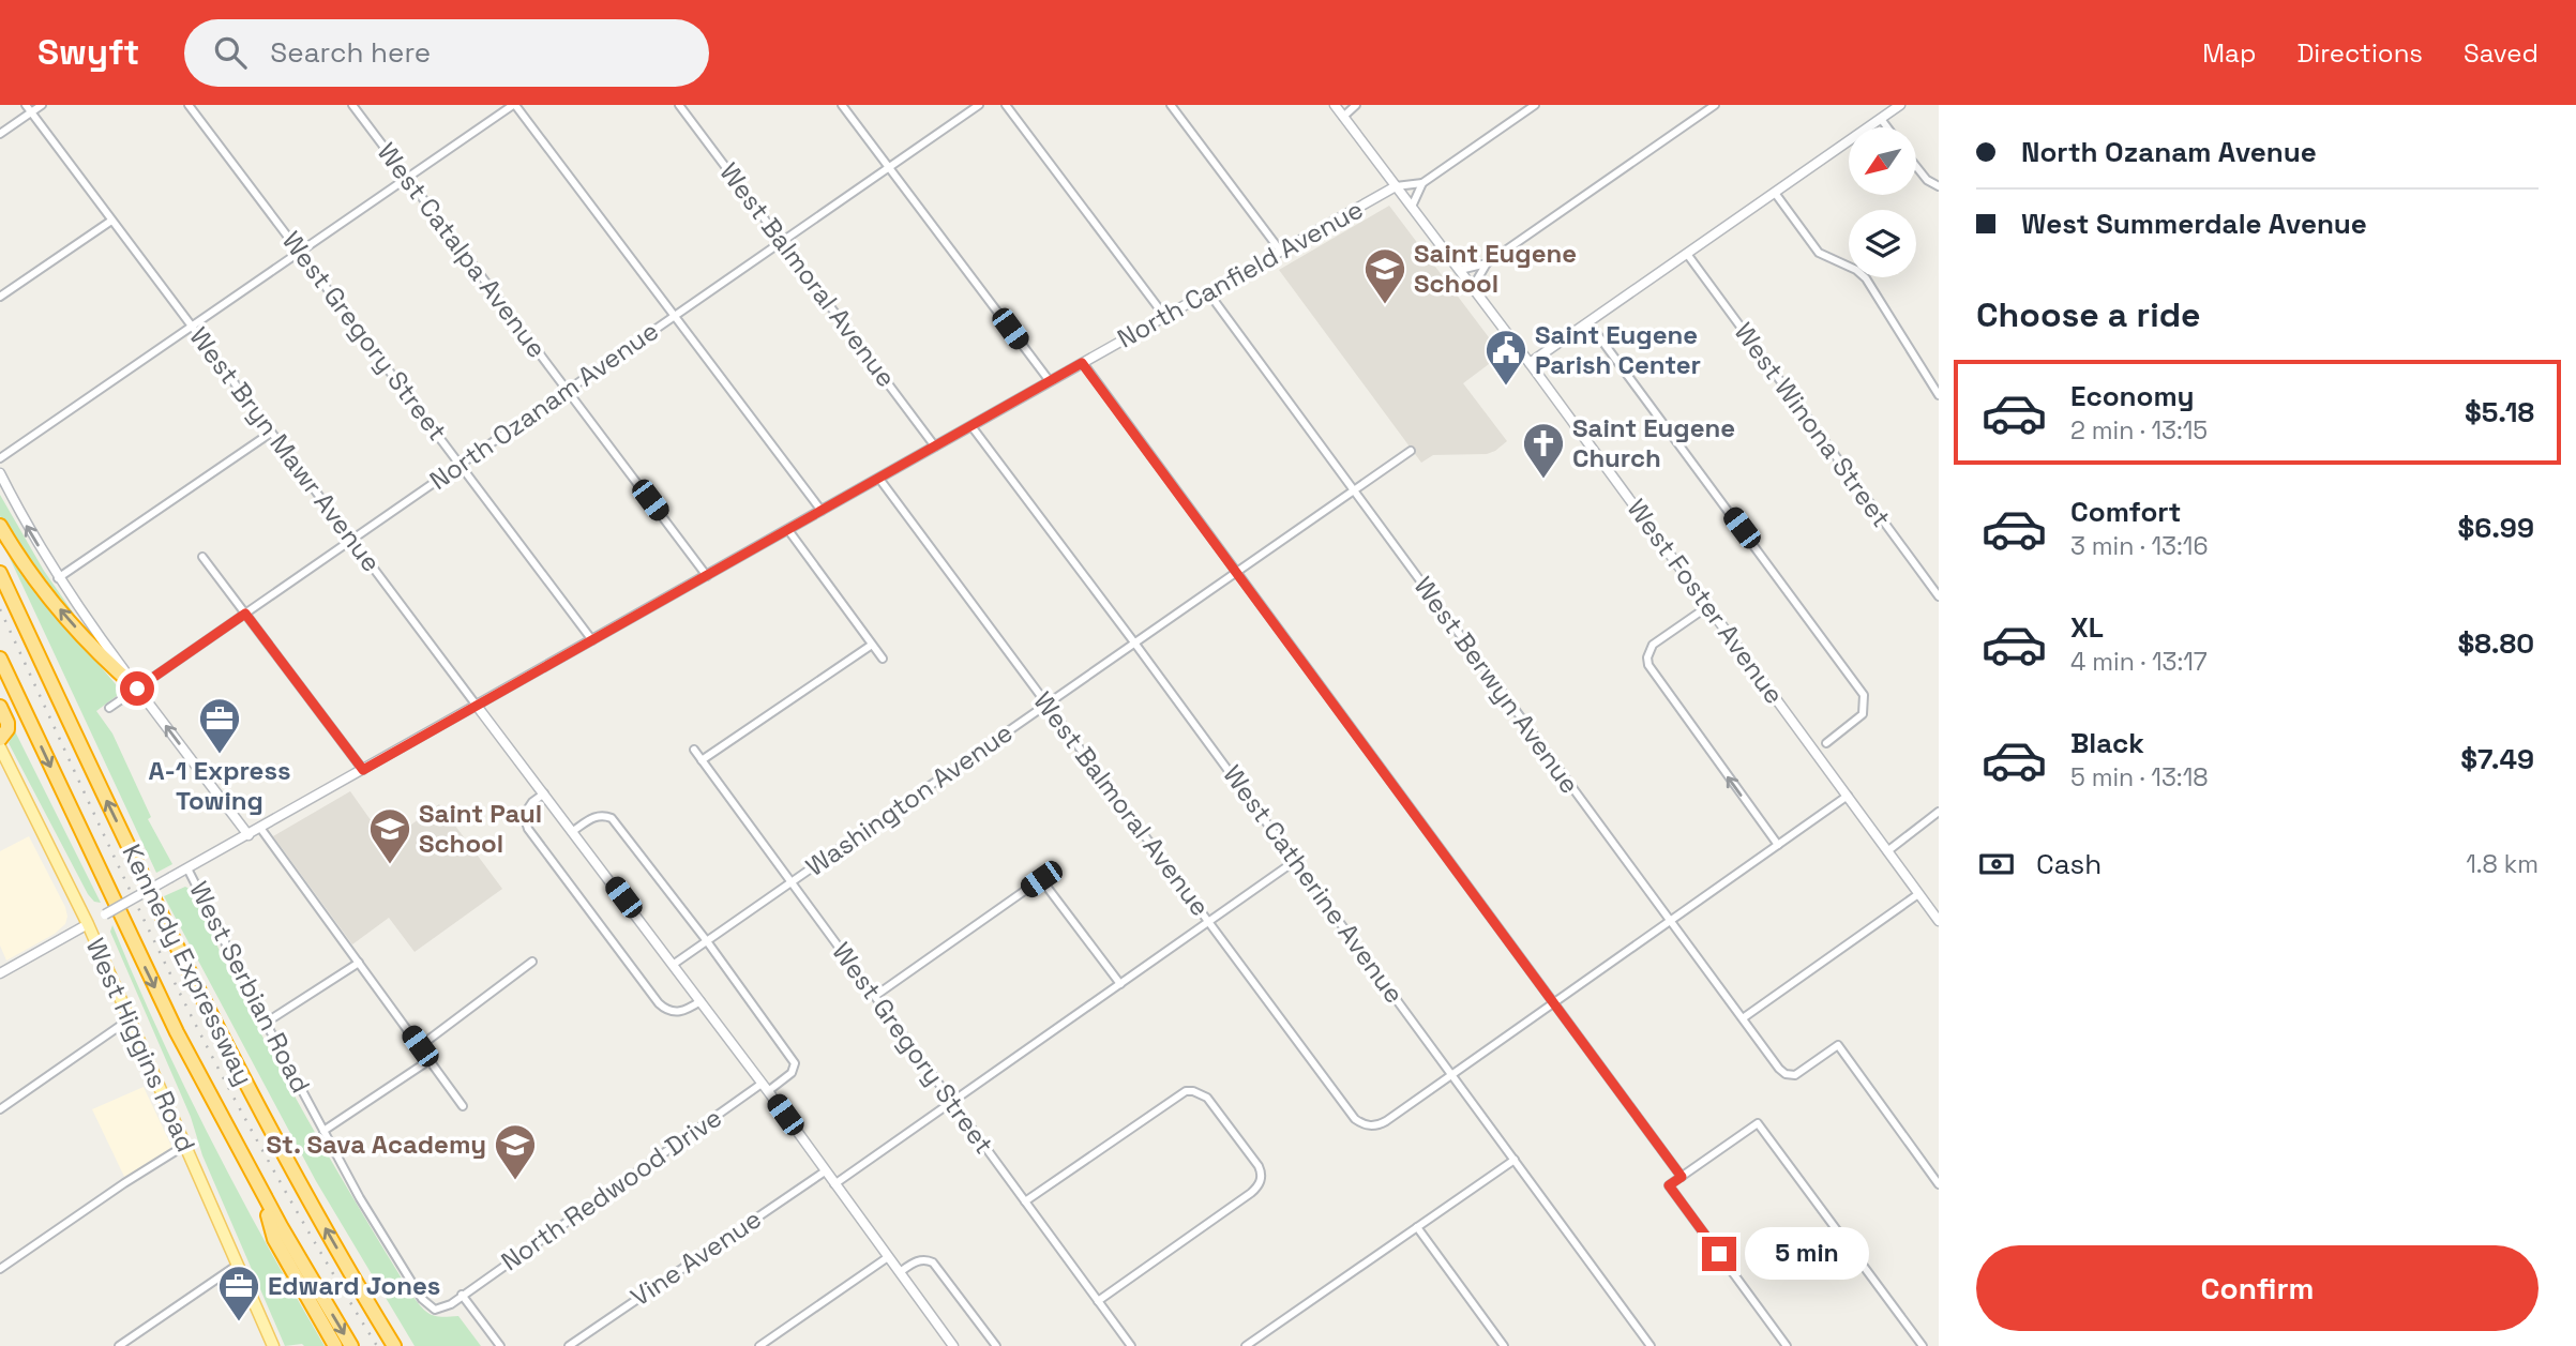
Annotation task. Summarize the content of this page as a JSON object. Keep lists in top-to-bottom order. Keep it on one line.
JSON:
{"streets":{"highway":["Kennedy Expressway"],"main road":["West Higgins Road"],"street":["West Catalpa Avenue","North Canfield Avenue","West Balmoral Avenue","West Gregory Street","North Ozanam Avenue","West Winona Street","West Bryn Mawr Avenue","West Foster Avenue","West Berwyn Avenue","Washington Avenue","West Catherine Avenue","West Serbian Road","North Redwood Drive","Vine Avenue"]},"crossings":[["West Catalpa Avenue","North Canfield Avenue"],["West Catalpa Avenue","North Ozanam Avenue"],["North Canfield Avenue","West Balmoral Avenue"],["North Canfield Avenue","West Gregory Street"],["North Canfield Avenue","West Bryn Mawr Avenue"],["North Canfield Avenue","West Foster Avenue"],["North Canfield Avenue","West Berwyn Avenue"],["North Canfield Avenue","West Catherine Avenue"],["North Canfield Avenue","West Serbian Road"],["West Balmoral Avenue","North Ozanam Avenue"],["West Balmoral Avenue","Washington Avenue"],["West Balmoral Avenue","West Catherine Avenue"],["West Gregory Street","North Ozanam Avenue"],["West Gregory Street","Washington Avenue"],["North Ozanam Avenue","West Bryn Mawr Avenue"],["West Bryn Mawr Avenue","Washington Avenue"],["West Bryn Mawr Avenue","North Redwood Drive"],["West Bryn Mawr Avenue","Vine Avenue"],["West Berwyn Avenue","Washington Avenue"],["Washington Avenue","West Catherine Avenue"],["West Serbian Road","North Redwood Drive"]],"places":{"school or university":["Saint Eugene School","Saint Paul School","St. Sava Academy"],"public building":["Saint Eugene Parish Center"],"church":["Saint Eugene Church"],"office":["A-1 Express Towing","Edward Jones"]},"north":"bottom left","page":{"header":"Swyft","search":"Search here","nav":["Map","Directions","Saved"],"banner":["North Ozanam Avenue","West Summerdale Avenue"],"heading":"Choose a ride","list":[{"name":"Economy","note":"2 min · 13:15","value":"$5.18"},{"name":"Comfort","note":"3 min · 13:16","value":"$6.99"},{"name":"XL","note":"4 min · 13:17","value":"$8.80"},{"name":"Black","note":"5 min · 13:18","value":"$7.49"}],"pay":["Cash","1.8 km"],"bubble":"5 min","buttons":"Confirm"}}
